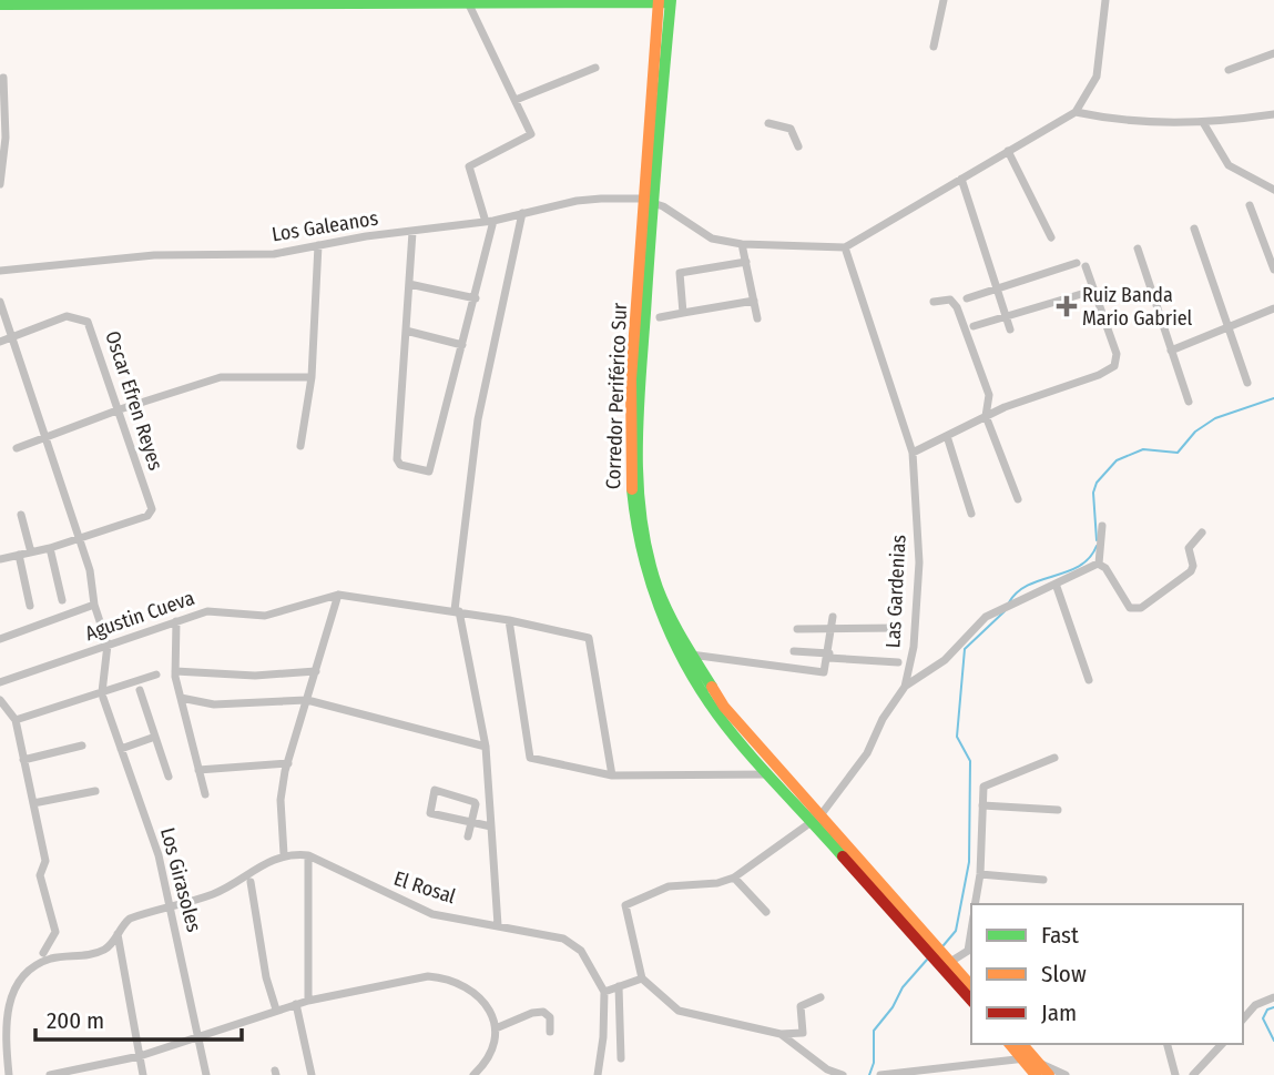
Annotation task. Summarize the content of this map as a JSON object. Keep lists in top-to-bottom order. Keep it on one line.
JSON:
{"streets":{"main road":["Corredor Periférico Sur"],"street":["Los Galeanos","Oscar Efren Reyes","Las Gardenias","Agustin Cueva","Los Girasoles","El Rosal"]},"crossings":[["Los Galeanos","Corredor Periférico Sur"],["Corredor Periférico Sur","Las Gardenias"],["Los Girasoles","El Rosal"]],"places":{"health":["Ruiz Banda Mario Gabriel"]},"legend":["Fast","Slow","Jam"],"scale_bar":"200 m"}
